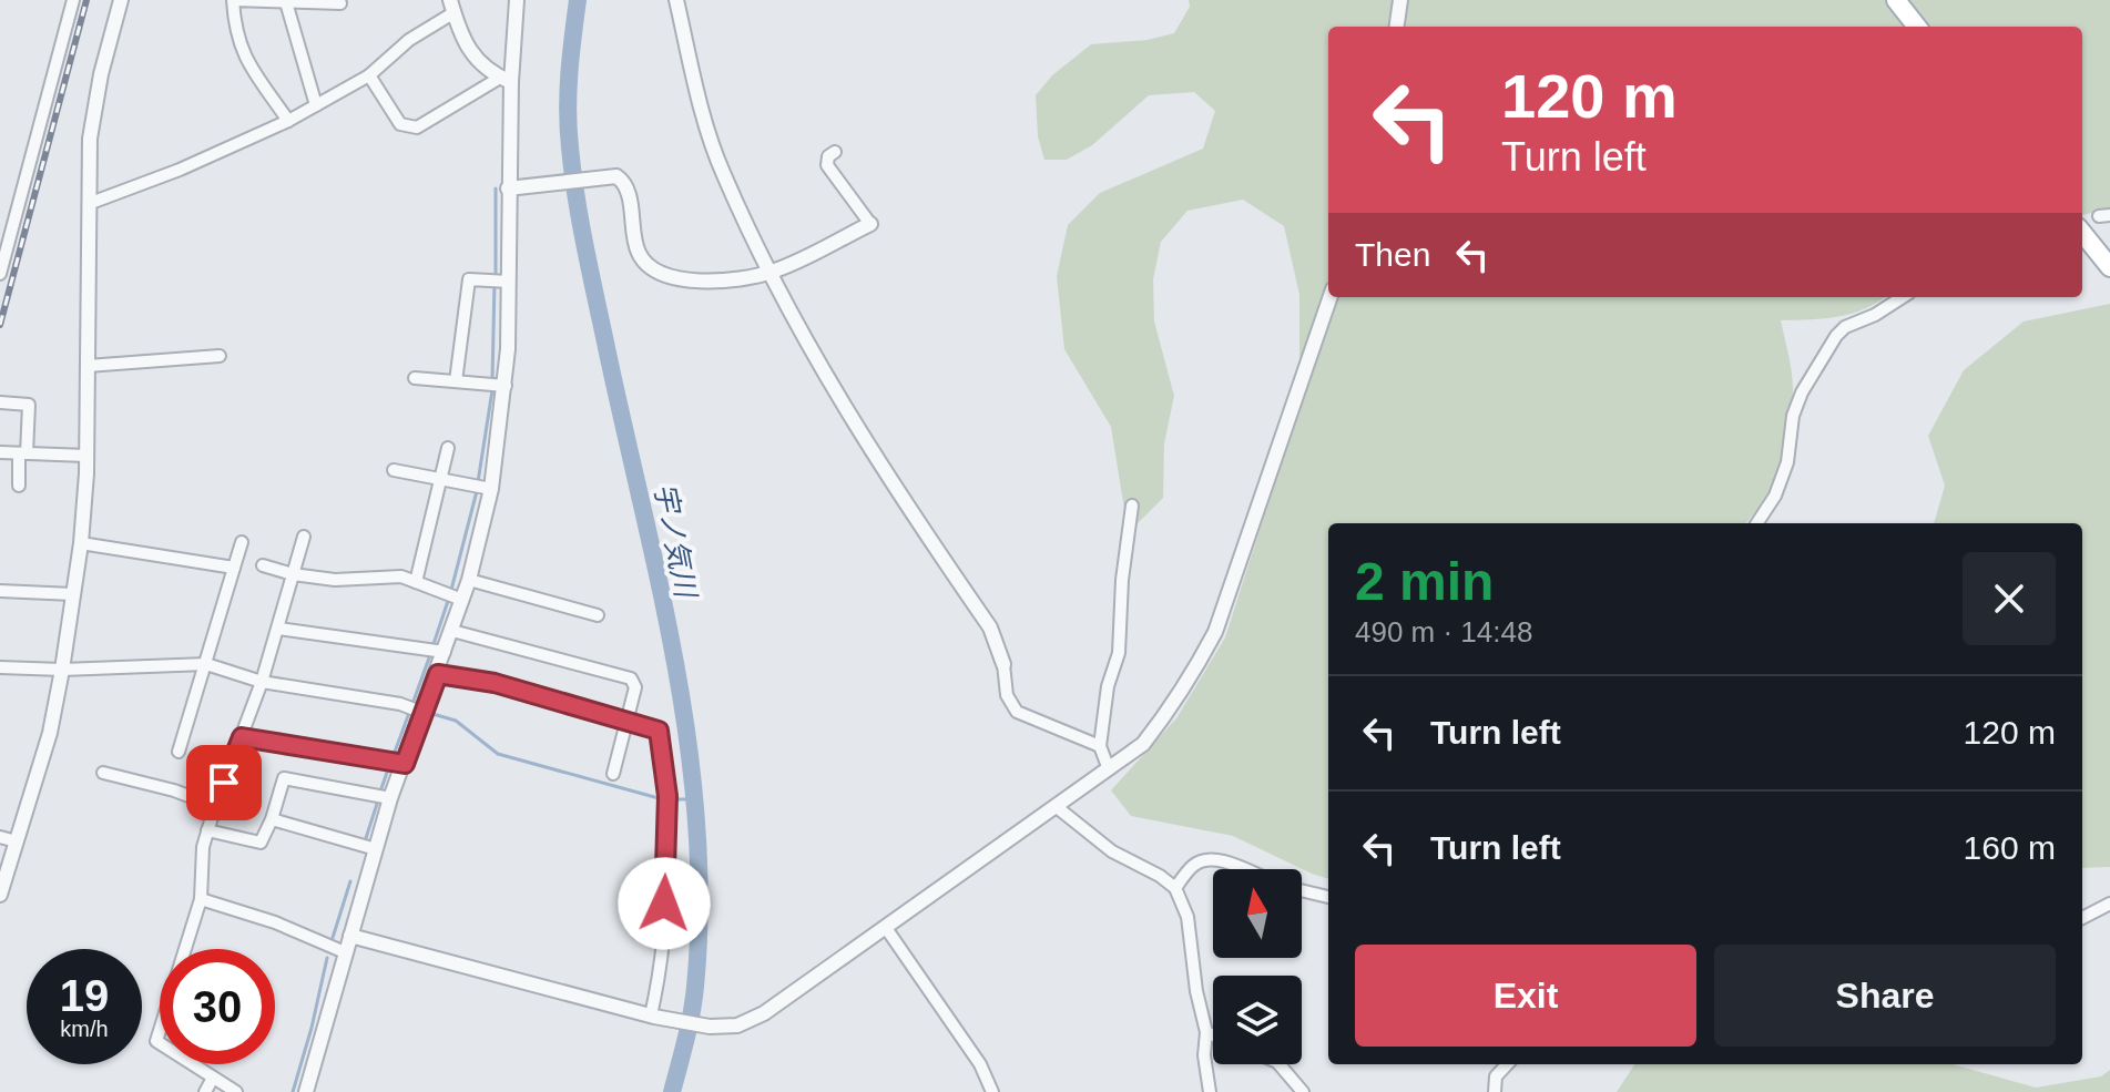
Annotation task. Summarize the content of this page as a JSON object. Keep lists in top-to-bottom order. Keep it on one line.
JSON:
{"water":["宇ノ気川"],"north":"top","page":{"turn":["120 m","Turn left"],"then":"Then","heading":["2 min","490 m · 14:48"],"list":[{"name":"Turn left","value":"120 m"},{"name":"Turn left","value":"160 m"}],"buttons":["Exit","Share"],"speed":"19 km/h","limit":"30"}}
